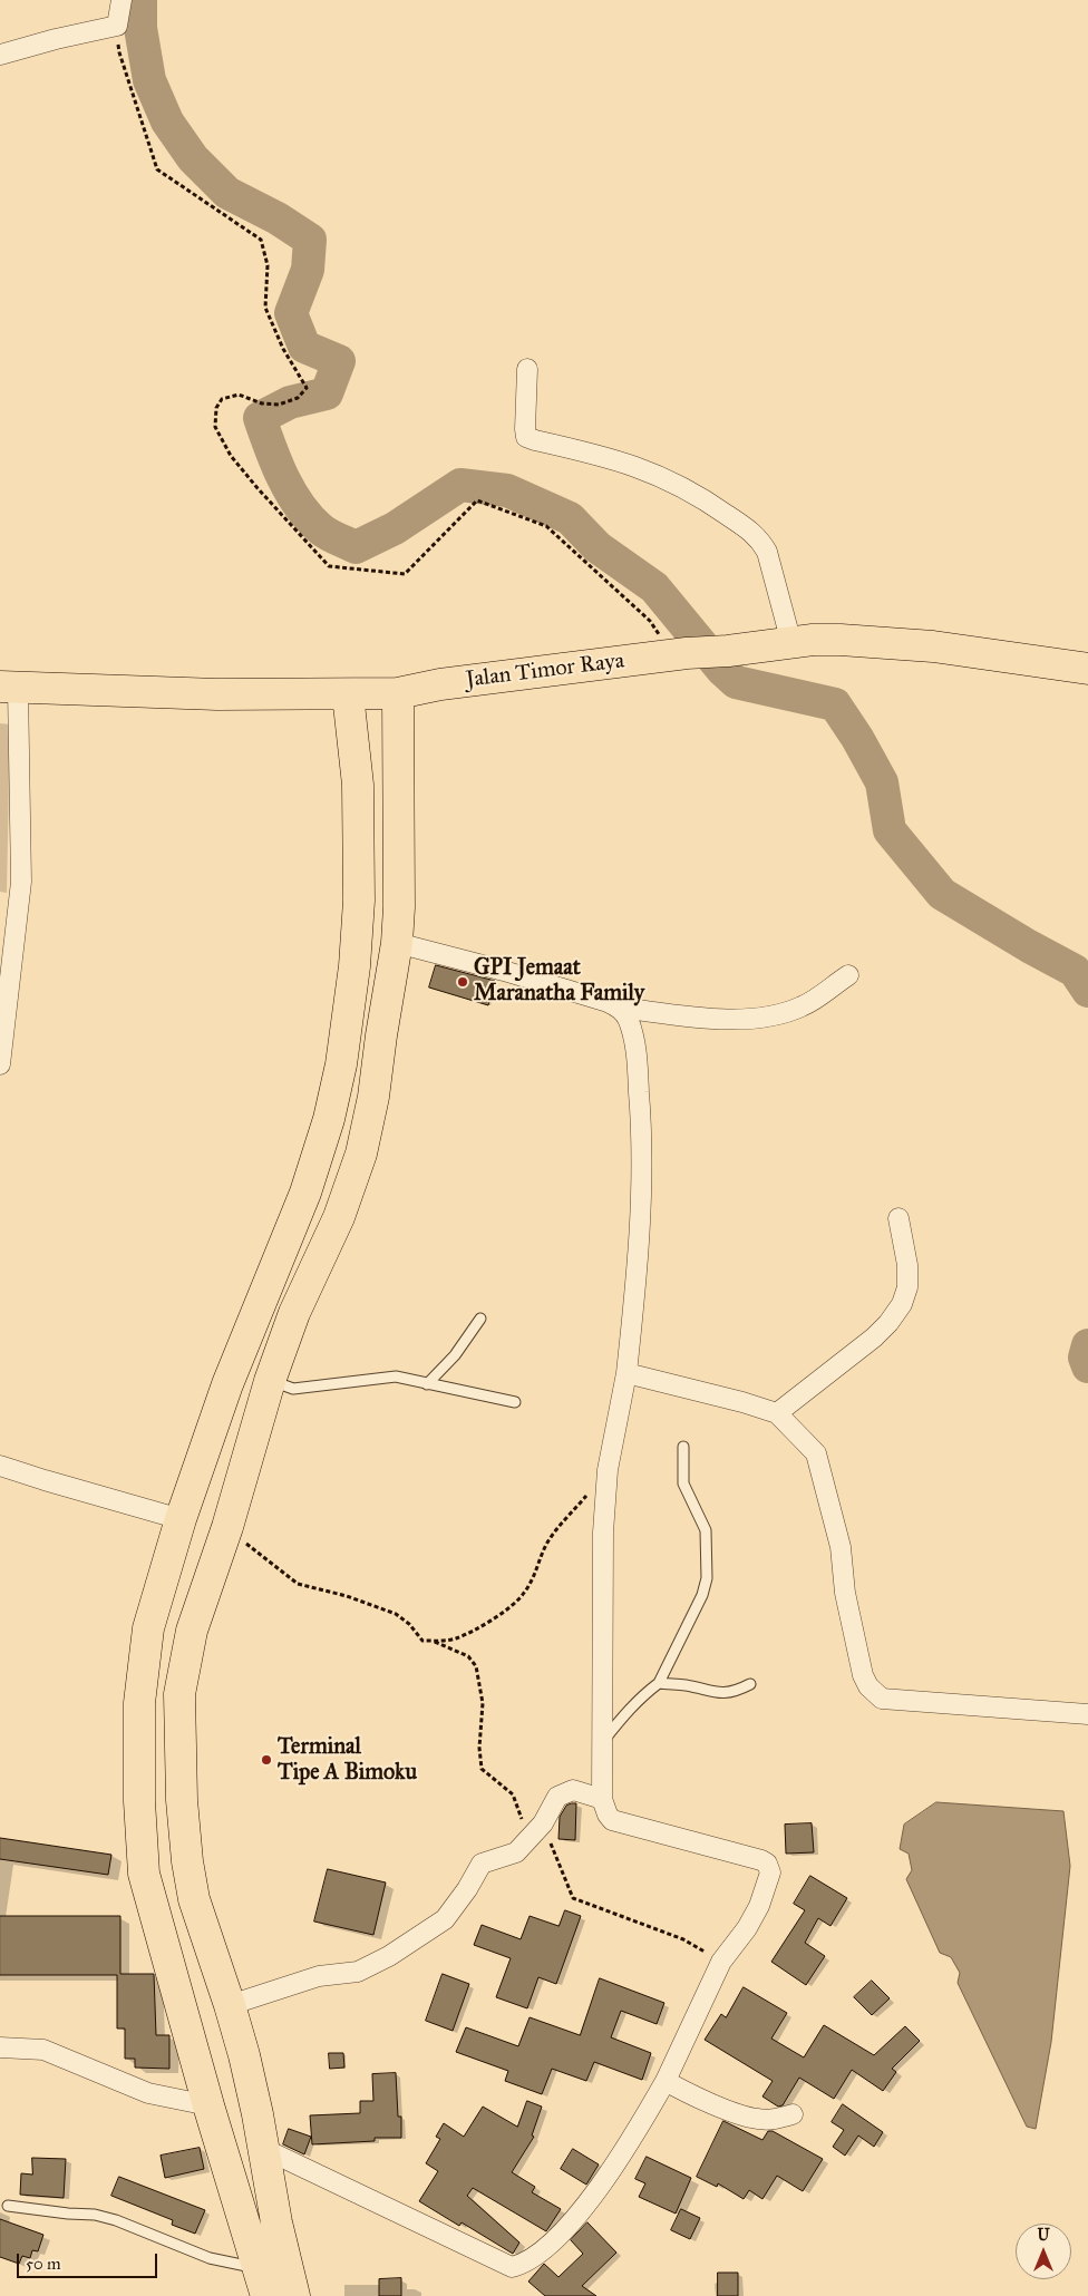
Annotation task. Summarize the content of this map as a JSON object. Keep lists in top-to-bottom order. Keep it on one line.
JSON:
{"streets":{"highway":["Jalan Timor Raya"]},"places":["GPI Jemaat Maranatha Family","Terminal Tipe A Bimoku"],"scale_bar":"50 m","north":"top"}
